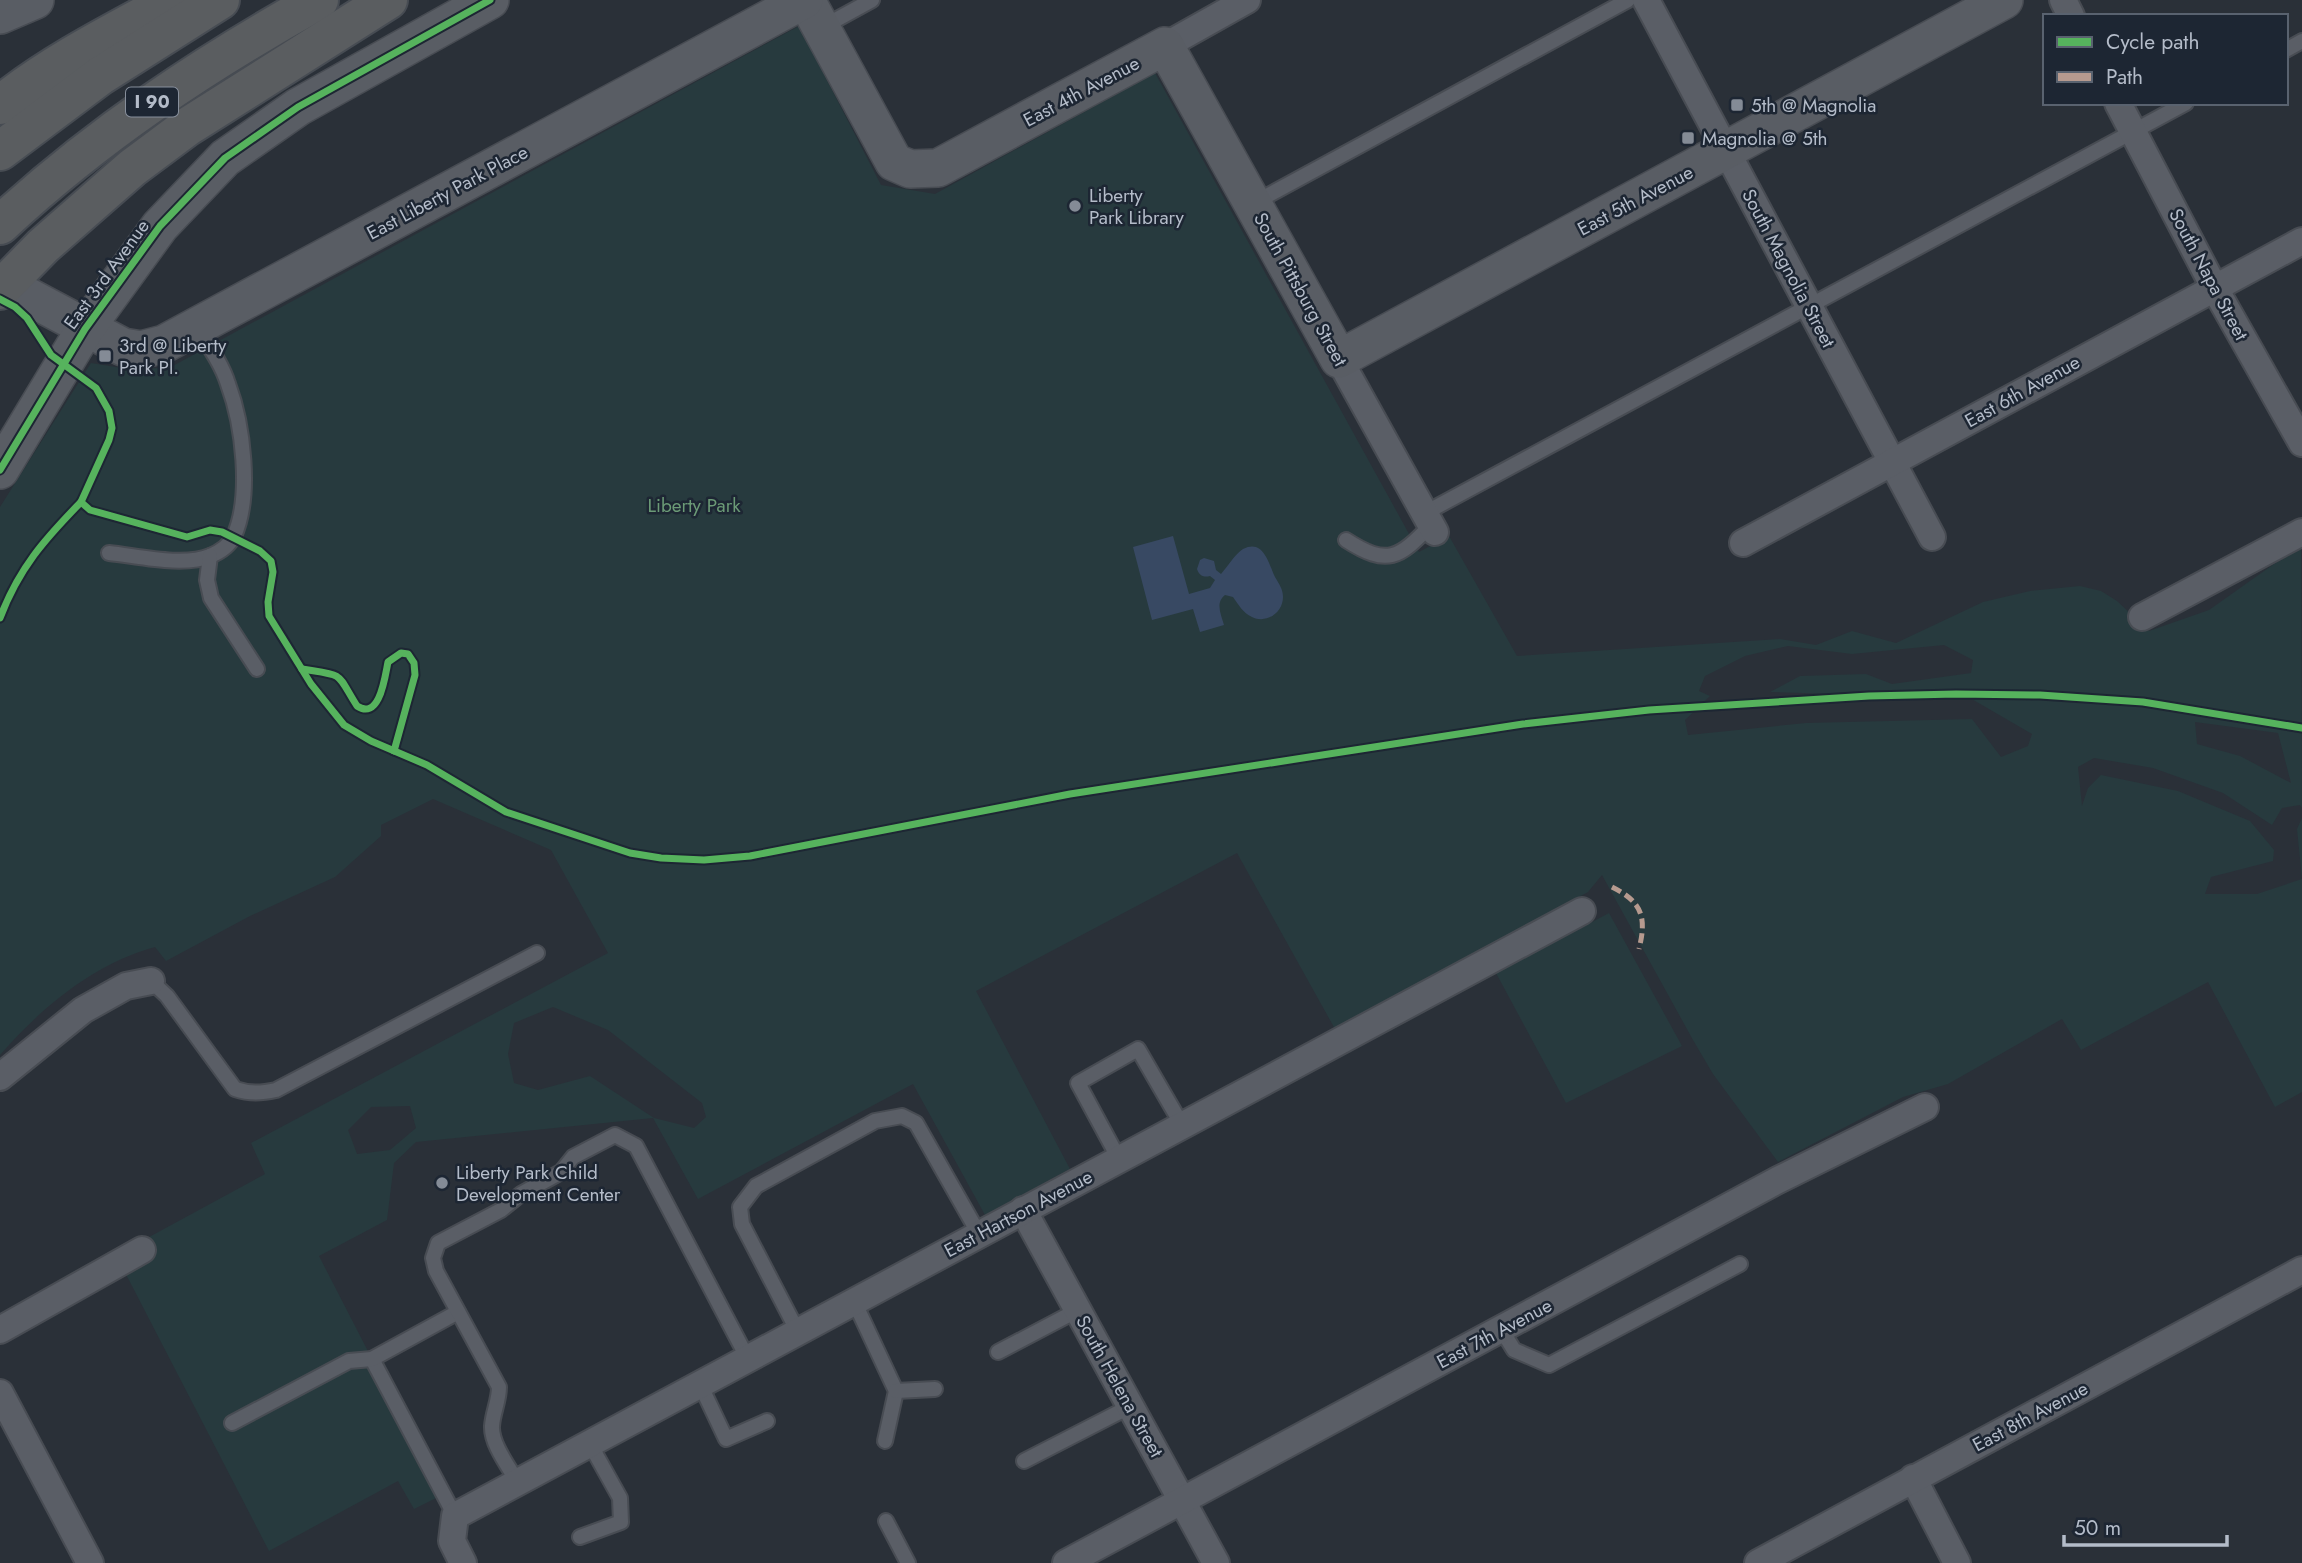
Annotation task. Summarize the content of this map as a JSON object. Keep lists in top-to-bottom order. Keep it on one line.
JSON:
{"streets":{"highway":["I 90"],"street":["East 4th Avenue","East Liberty Park Place","East 5th Avenue","South Magnolia Street","East 3rd Avenue","South Napa Street","South Pittsburg Street","East 6th Avenue","East Hartson Avenue","East 7th Avenue","South Helena Street","East 8th Avenue"]},"crossings":[["East 4th Avenue","East Liberty Park Place"],["East 4th Avenue","South Pittsburg Street"],["East Liberty Park Place","East 3rd Avenue"],["East 5th Avenue","South Magnolia Street"],["East 5th Avenue","South Pittsburg Street"],["South Magnolia Street","East 6th Avenue"],["South Napa Street","East 6th Avenue"],["East Hartson Avenue","South Helena Street"],["East 7th Avenue","South Helena Street"]],"parks":["Liberty Park"],"places":{"transit":["5th @ Magnolia","Magnolia @ 5th","3rd @ Liberty Park Pl."],"other":["Liberty Park Library","Liberty Park Child Development Center"]},"legend":["Cycle path","Path"],"scale_bar":"50 m"}
